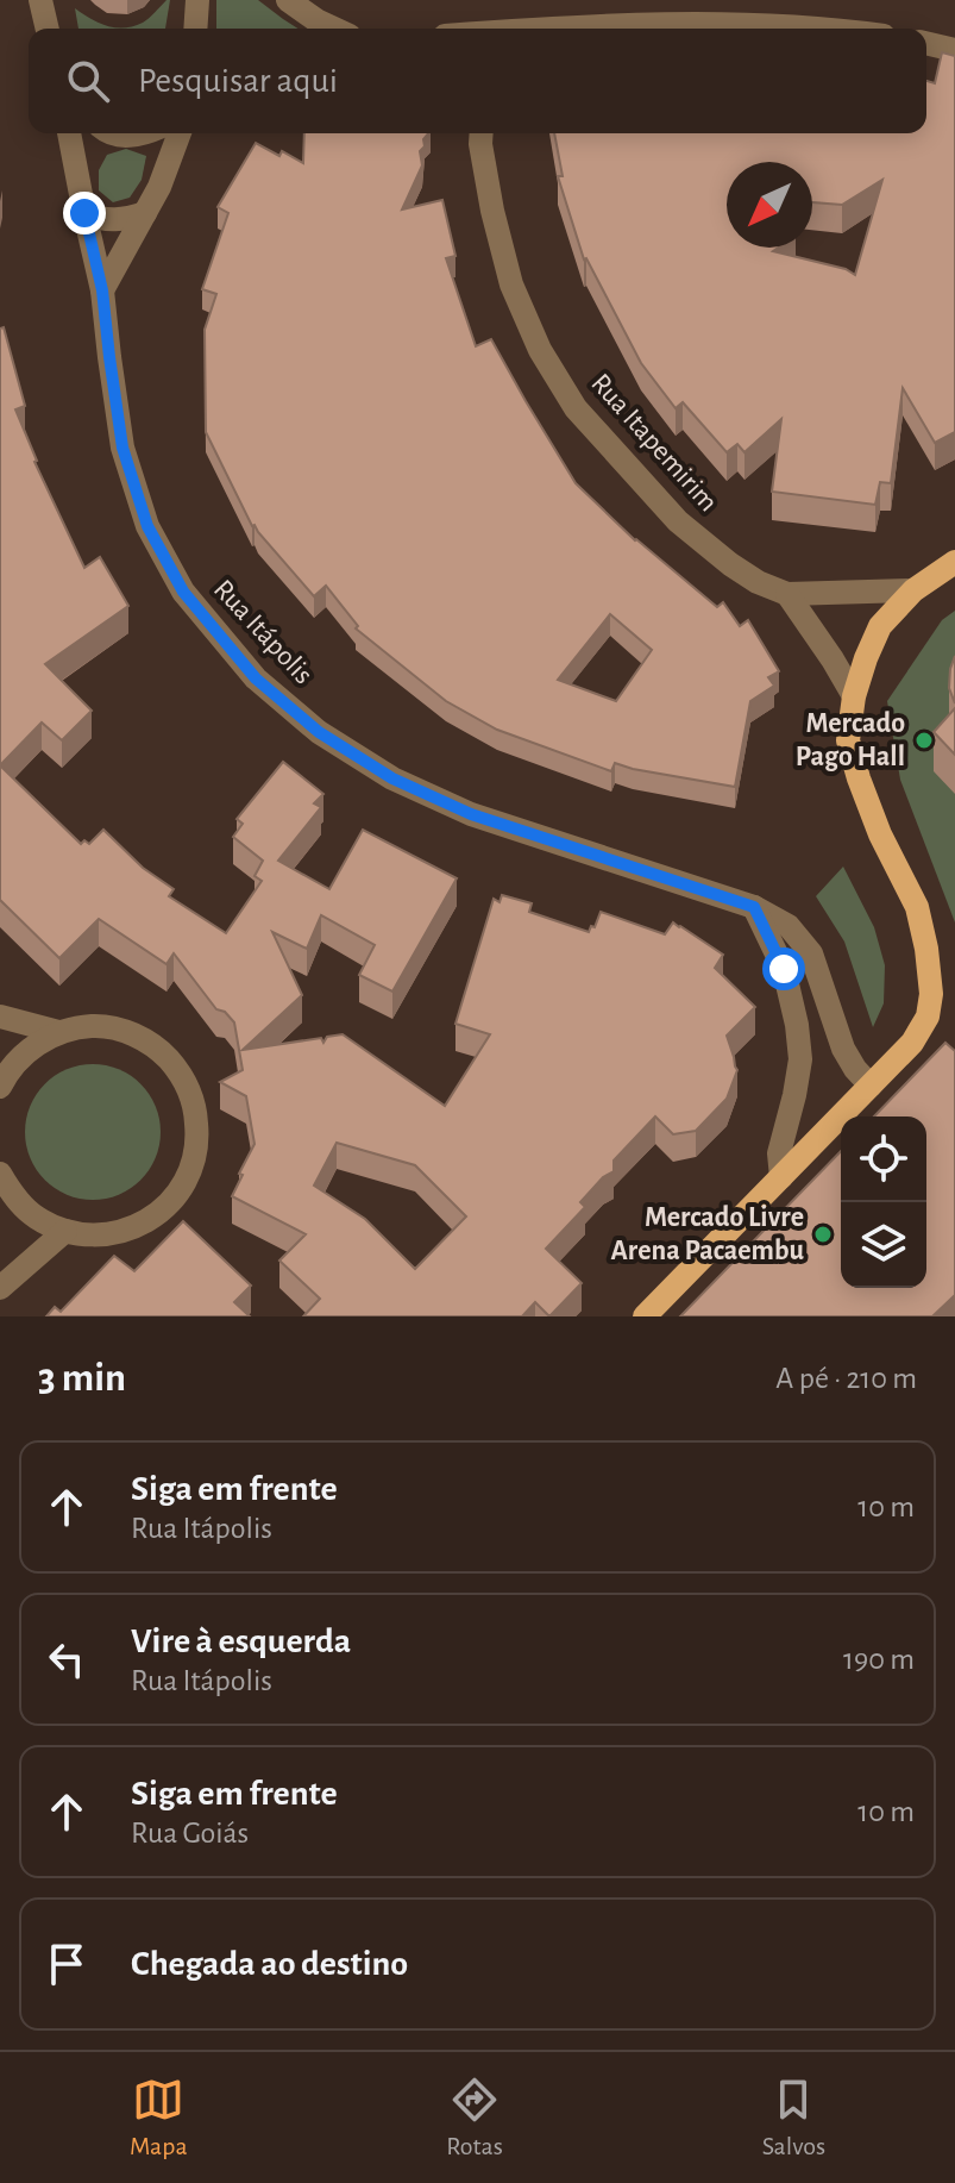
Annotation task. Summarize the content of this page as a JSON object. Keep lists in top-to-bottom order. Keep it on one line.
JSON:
{"streets":{"street":["Rua Itapemirim","Rua Itápolis"]},"places":["Mercado Pago Hall","Mercado Livre Arena Pacaembu"],"north":"bottom left","page":{"search":"Pesquisar aqui","heading":["3 min","A pé · 210 m"],"list":[["Siga em frente","Rua Itápolis","10 m"],["Vire à esquerda","Rua Itápolis","190 m"],["Siga em frente","Rua Goiás","10 m"],"Chegada ao destino"],"nav":["Mapa","Rotas","Salvos"]}}
